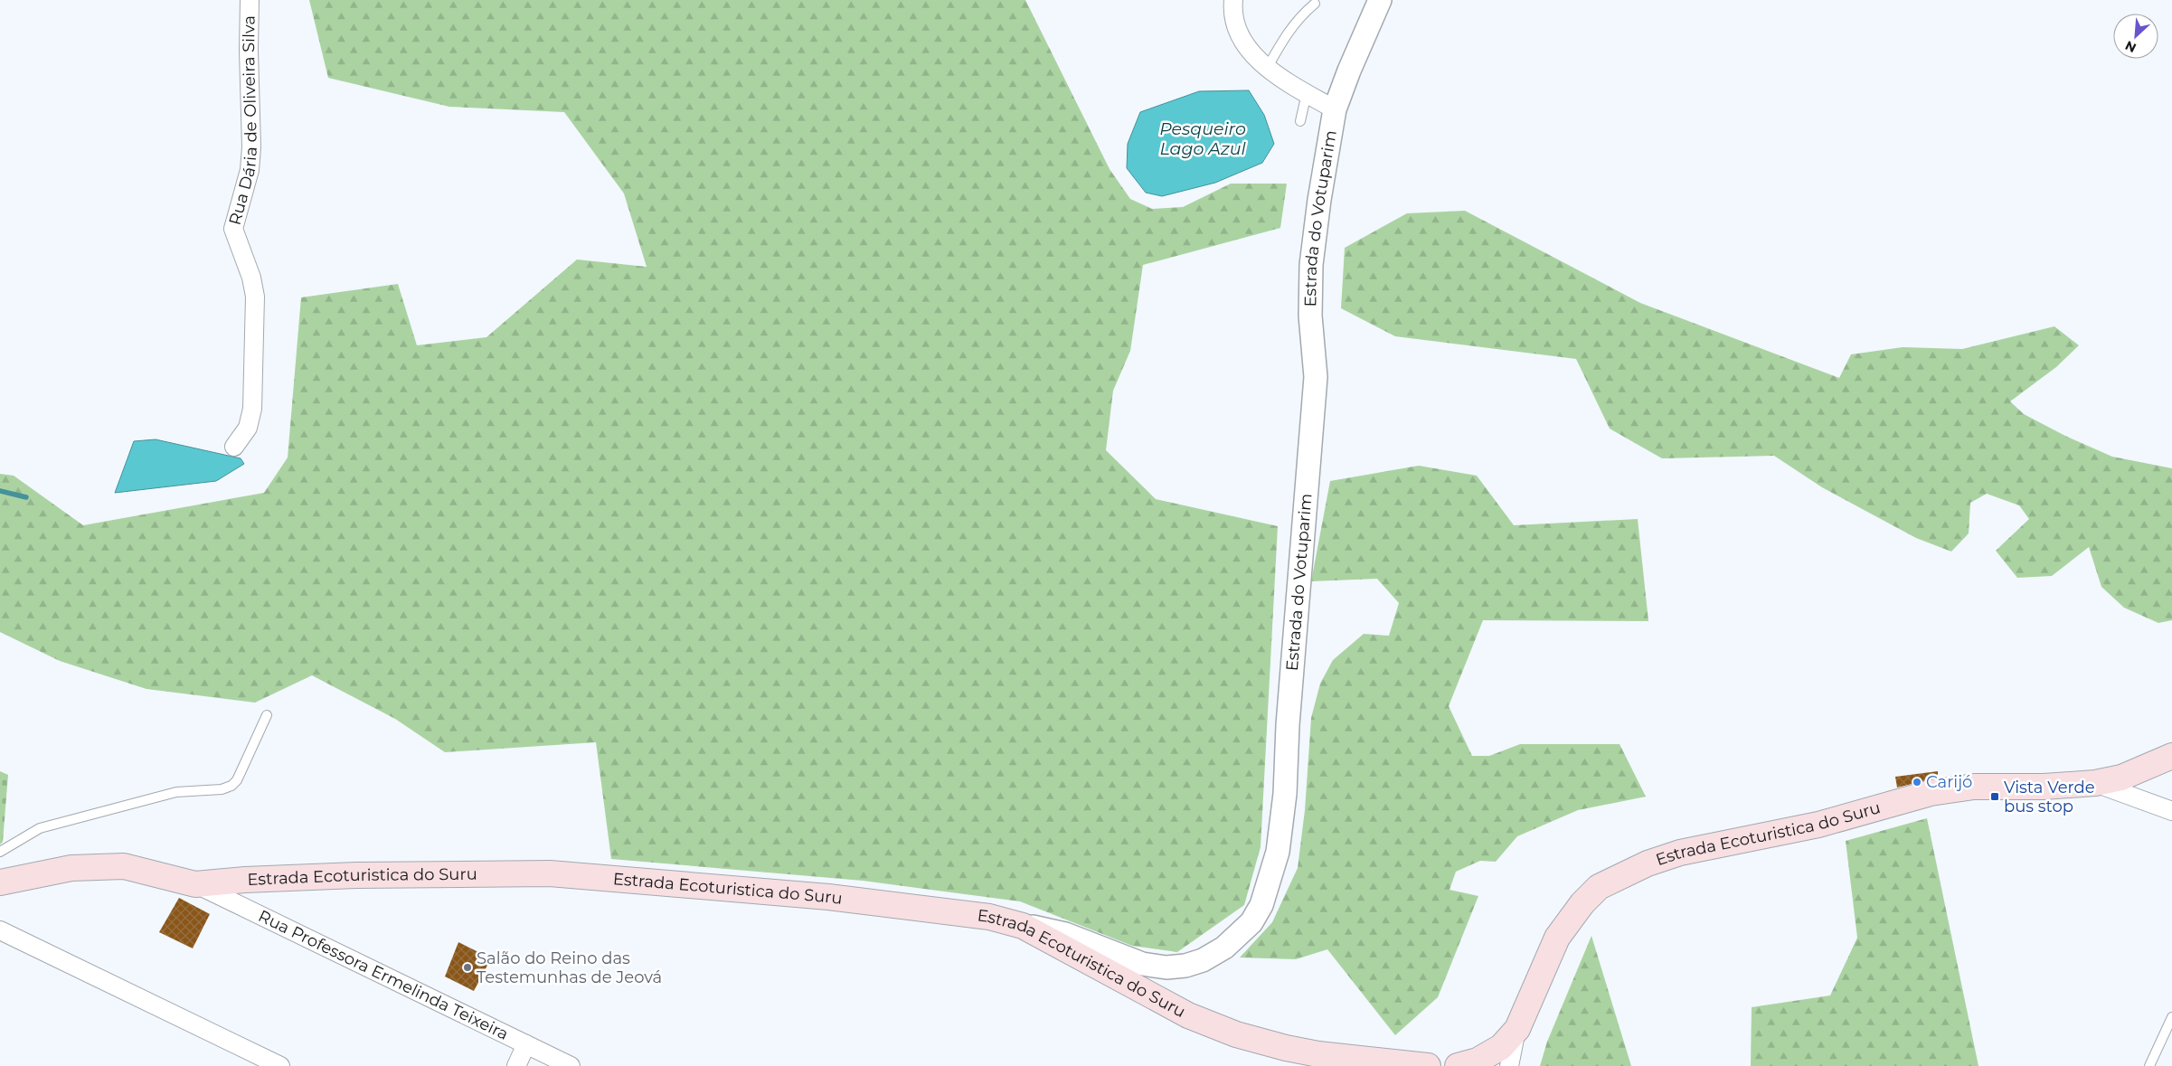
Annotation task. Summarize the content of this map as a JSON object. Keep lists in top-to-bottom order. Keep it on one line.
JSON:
{"streets":{"main road":["Estrada Ecoturistica do Suru"],"street":["Rua Dária de Oliveira Silva","Estrada do Votuparim","Rua Professora Ermelinda Teixeira"]},"crossings":[["Estrada do Votuparim","Estrada Ecoturistica do Suru"],["Estrada Ecoturistica do Suru","Rua Professora Ermelinda Teixeira"]],"water":["Pesqueiro Lago Azul"],"places":{"other":["Carijó","Salão do Reino das Testemunhas de Jeová"],"transit":["Vista Verde bus stop"]},"north":"bottom left"}
